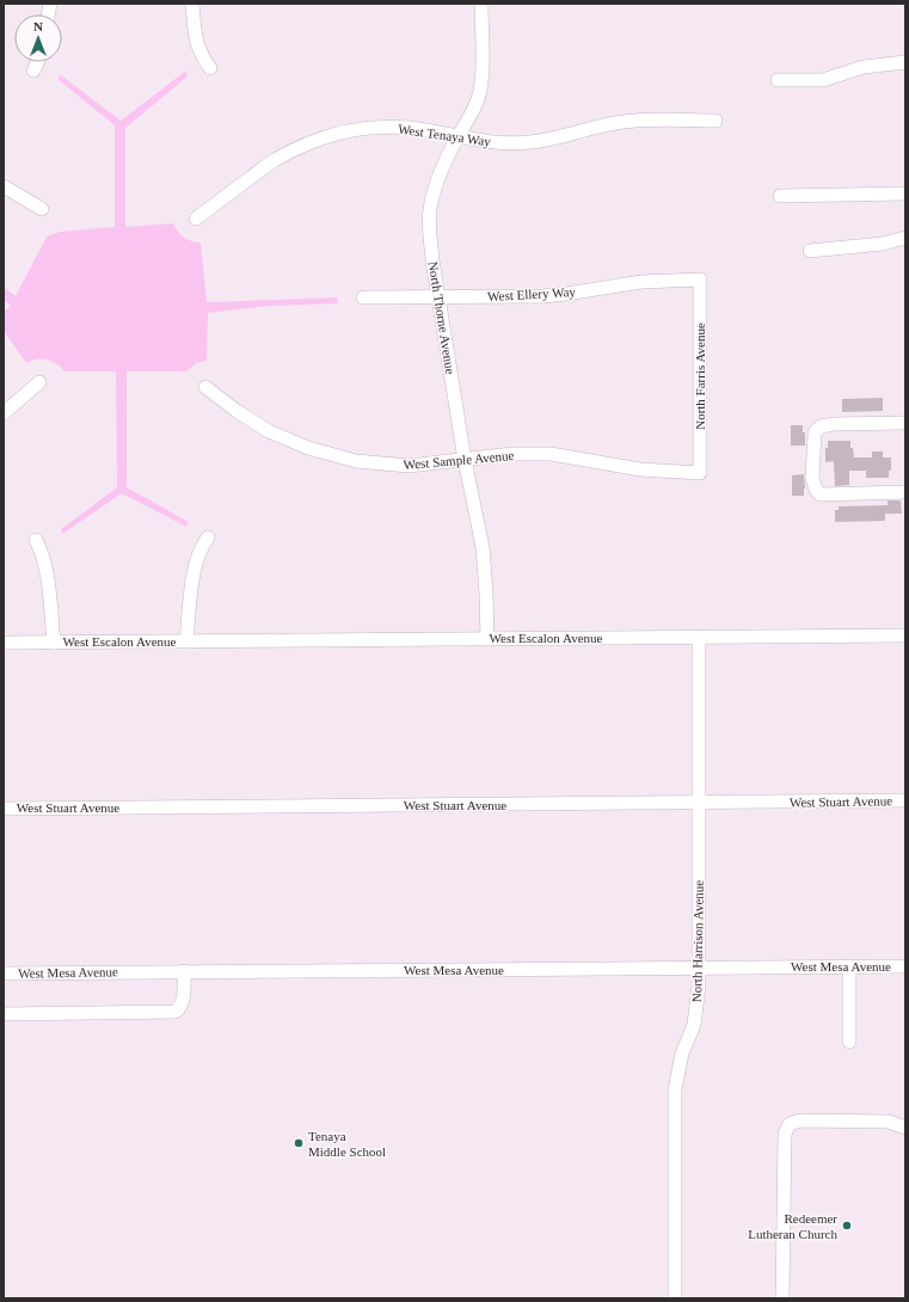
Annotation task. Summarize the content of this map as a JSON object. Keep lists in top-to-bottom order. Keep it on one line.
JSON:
{"streets":{"street":["West Tenaya Way","West Ellery Way","North Thorne Avenue","North Farris Avenue","West Sample Avenue","West Escalon Avenue","West Stuart Avenue","North Harrison Avenue","West Mesa Avenue"]},"crossings":[["West Tenaya Way","North Thorne Avenue"],["West Ellery Way","North Thorne Avenue"],["West Ellery Way","North Farris Avenue"],["North Thorne Avenue","West Sample Avenue"],["North Thorne Avenue","West Escalon Avenue"],["North Farris Avenue","West Sample Avenue"],["West Escalon Avenue","North Harrison Avenue"],["West Stuart Avenue","North Harrison Avenue"],["North Harrison Avenue","West Mesa Avenue"]],"places":["Tenaya Middle School","Redeemer Lutheran Church"],"north":"top"}
